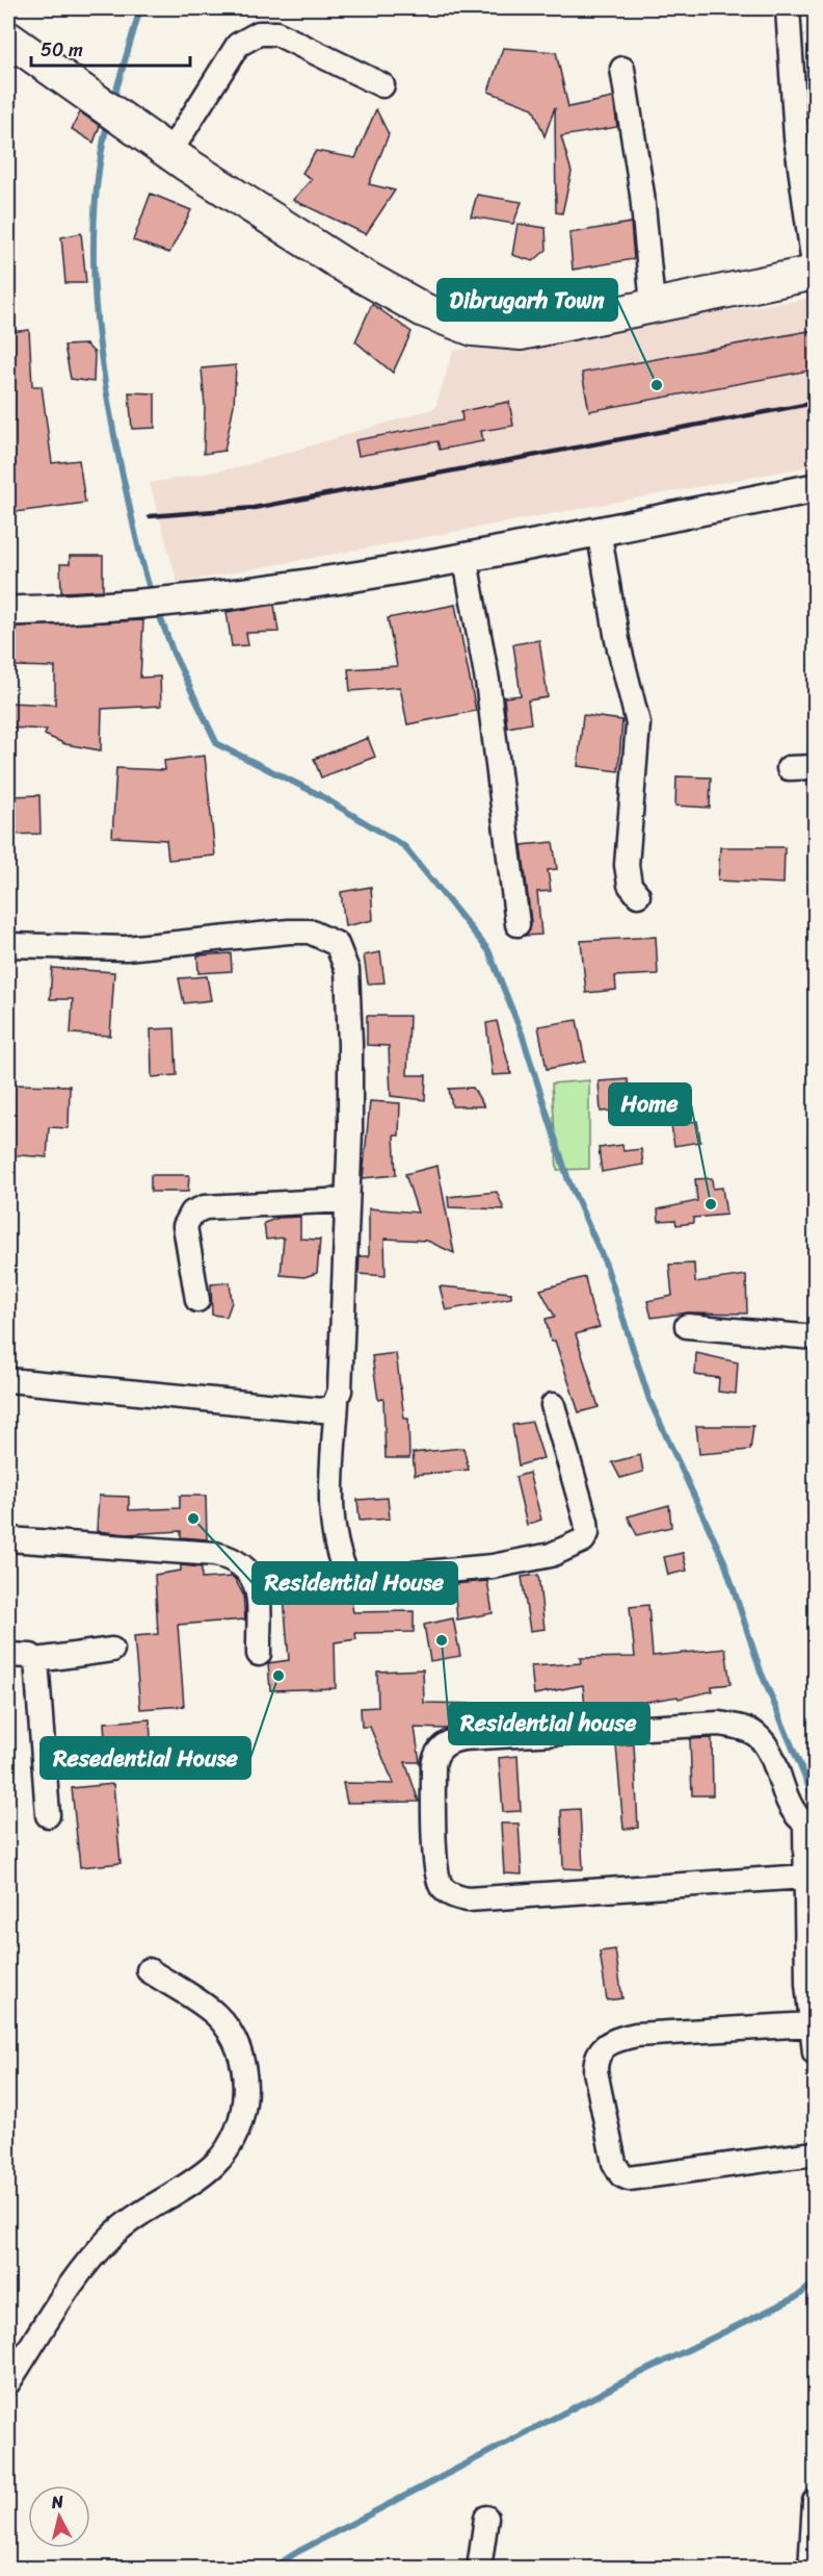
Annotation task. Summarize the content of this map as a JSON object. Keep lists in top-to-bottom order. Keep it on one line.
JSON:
{"places":["Dibrugarh Town","Home","Residential House","Residential house","Resedential House"],"scale_bar":"50 m","north":"top"}
